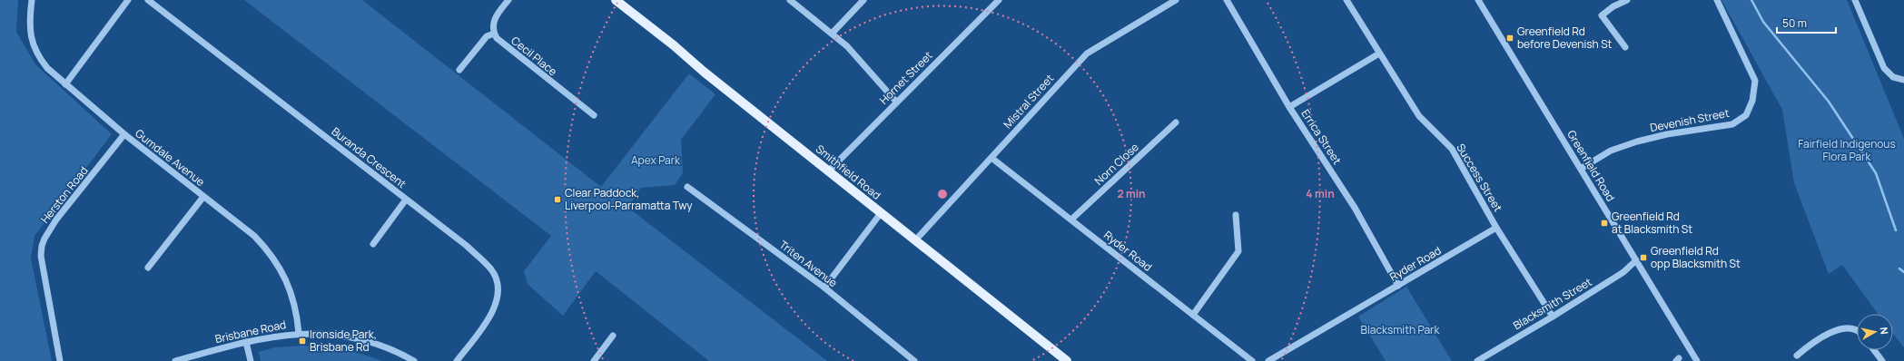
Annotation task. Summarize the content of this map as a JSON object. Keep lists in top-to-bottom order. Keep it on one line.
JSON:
{"streets":{"main road":["Smithfield Road"],"street":["Cecil Place","Hornet Street","Mistral Street","Devenish Street","Errica Street","Gumdale Avenue","Buranda Crescent","Norn Close","Greenfield Road","Success Street","Herston Road","Ryder Road","Triten Avenue","Blacksmith Street","Brisbane Road"]},"crossings":[["Hornet Street","Smithfield Road"],["Mistral Street","Smithfield Road"],["Mistral Street","Ryder Road"],["Devenish Street","Greenfield Road"],["Errica Street","Ryder Road"],["Gumdale Avenue","Herston Road"],["Gumdale Avenue","Brisbane Road"],["Norn Close","Ryder Road"],["Greenfield Road","Blacksmith Street"],["Success Street","Ryder Road"],["Success Street","Blacksmith Street"]],"parks":["Fairfield Indigenous Flora Park","Apex Park","Blacksmith Park"],"places":{"transit":["Greenfield Rd before Devenish St","Clear Paddock, Liverpool-Parramatta Twy","Greenfield Rd at Blacksmith St","Greenfield Rd opp Blacksmith St","Ironside Park, Brisbane Rd"]},"scale_bar":"50 m","north":"right","rings":["2 min","4 min"]}
